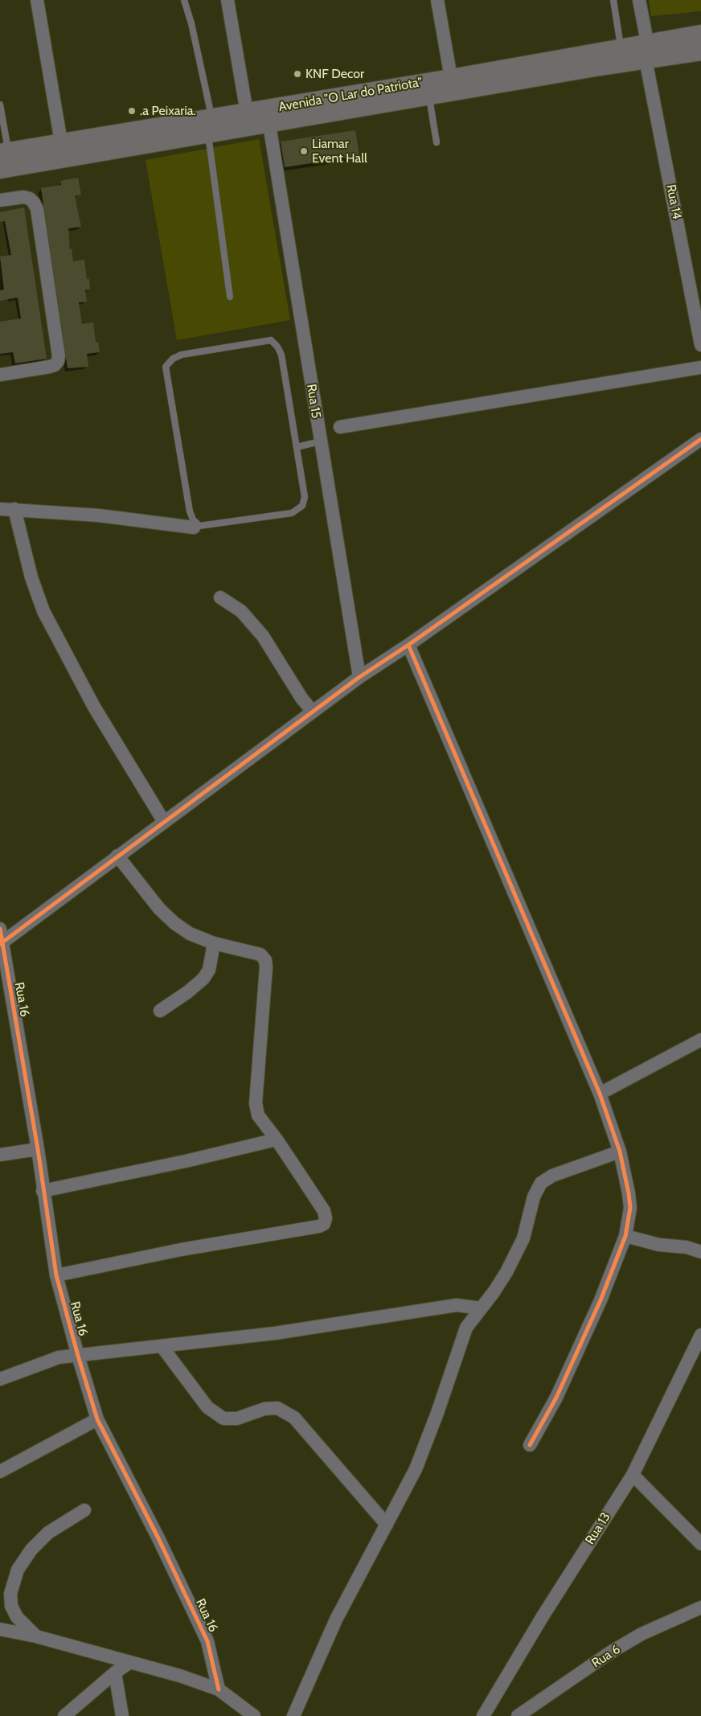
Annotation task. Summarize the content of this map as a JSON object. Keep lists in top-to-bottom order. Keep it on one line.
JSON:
{"streets":{"main road":["Avenida \"O Lar do Patriota\""],"street":["Rua 14","Rua 15","Rua 16","Rua 13","Rua 6"]},"crossings":[["Avenida \"O Lar do Patriota\"","Rua 14"],["Avenida \"O Lar do Patriota\"","Rua 15"]],"places":["KNF Decor",".a Peixaria.","Liamar Event Hall"]}
